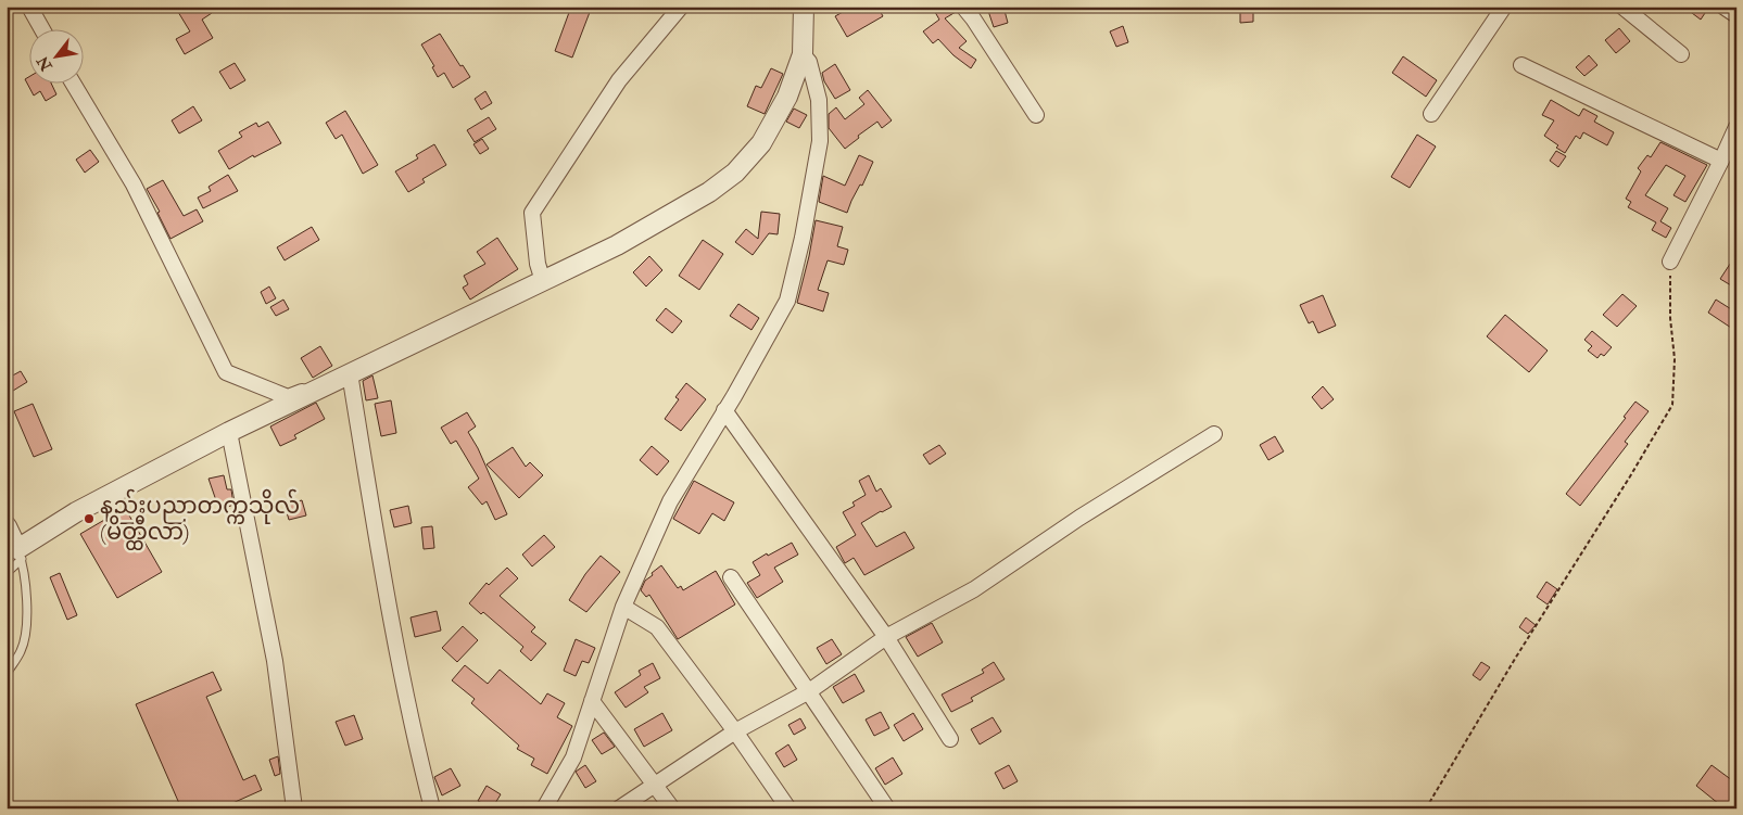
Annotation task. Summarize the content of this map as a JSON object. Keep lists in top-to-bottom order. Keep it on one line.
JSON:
{"places":["နည်းပညာတက္ကသိုလ် (မိတ္ထီလာ)"],"north":"bottom left"}
